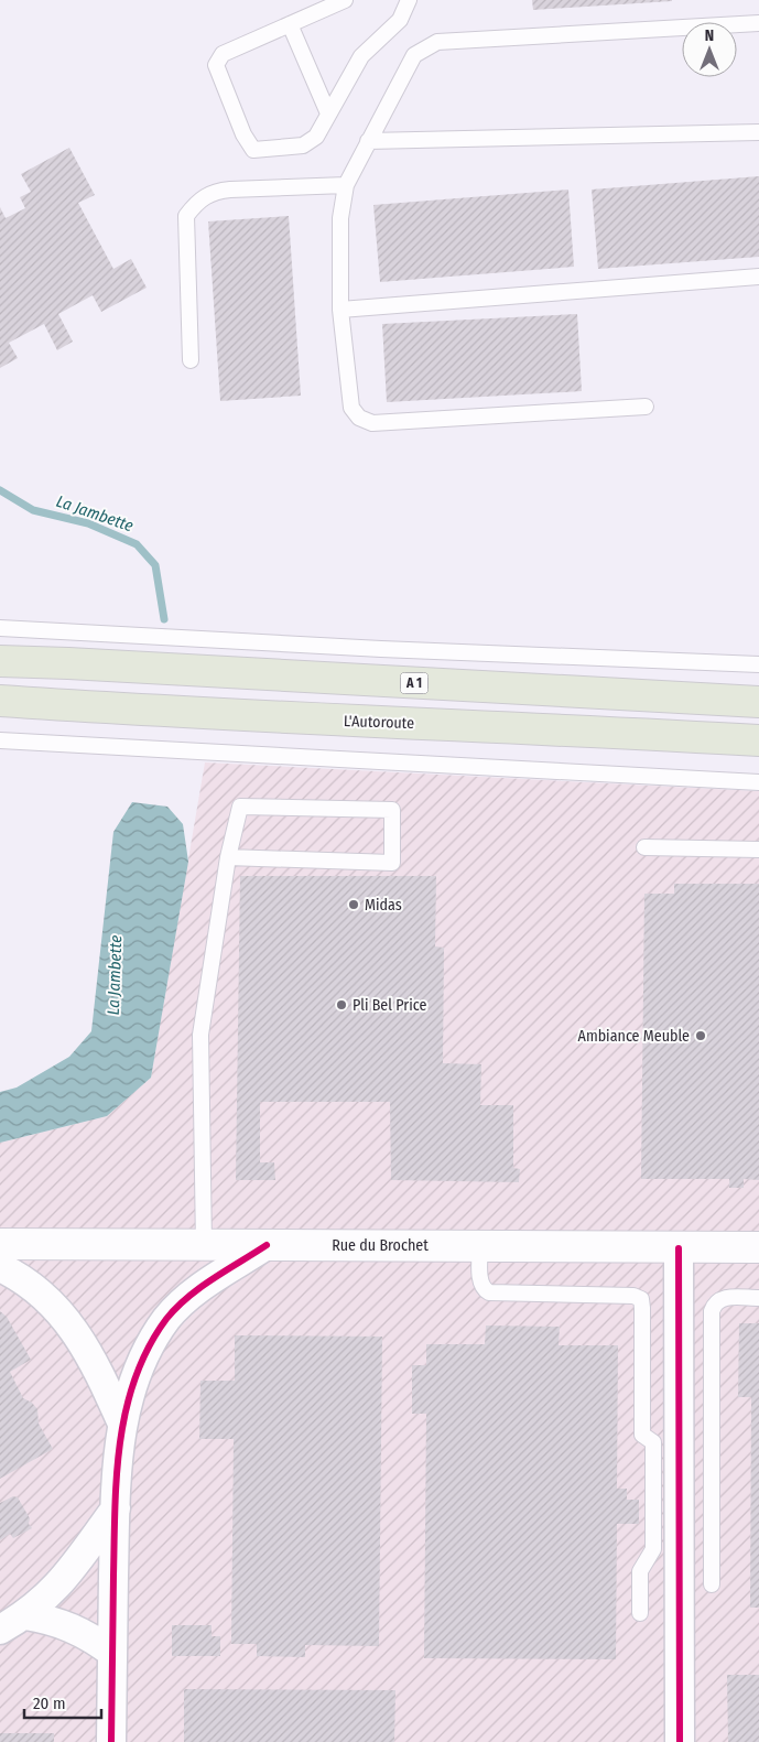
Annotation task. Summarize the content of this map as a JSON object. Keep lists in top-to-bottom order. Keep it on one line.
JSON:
{"streets":{"highway":["A 1","L'Autoroute"],"main road":["Rue du Brochet"]},"water":["La Jambette"],"places":["Midas","Pli Bel Price","Ambiance Meuble"],"scale_bar":"20 m","north":"top"}
